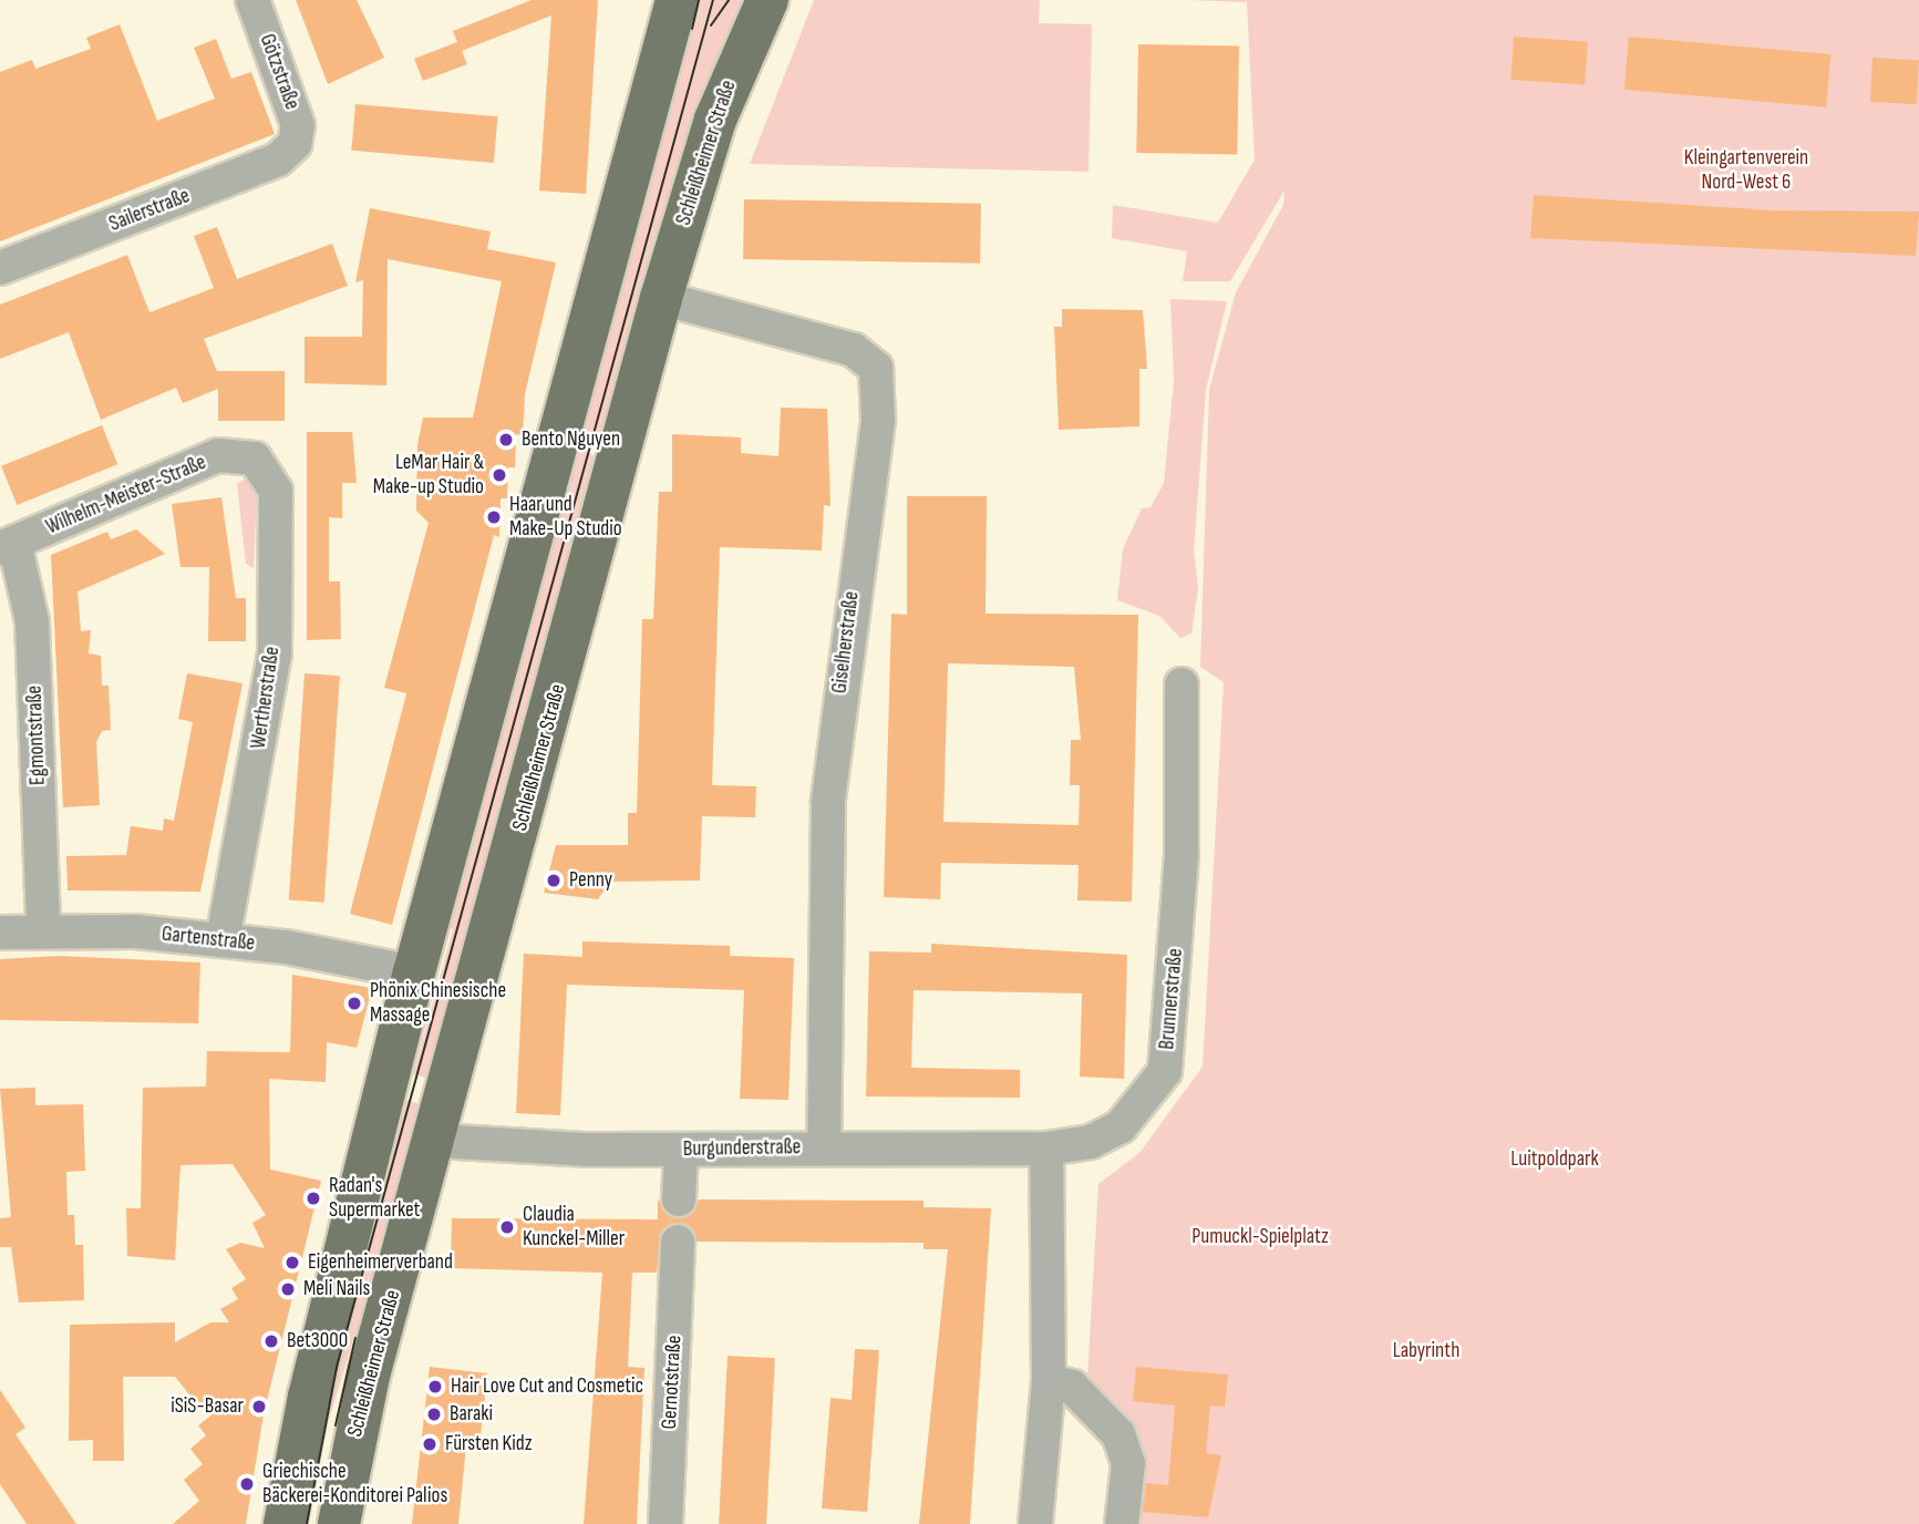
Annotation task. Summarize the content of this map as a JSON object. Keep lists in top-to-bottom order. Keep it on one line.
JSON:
{"streets":{"main road":["Schleißheimer Straße"],"street":["Götzstraße","Sailerstraße","Wilhelm-Meister-Straße","Giselherstraße","Wertherstraße","Egmontstraße","Gartenstraße","Brunnerstraße","Burgunderstraße","Gernotstraße"]},"crossings":[["Götzstraße","Sailerstraße"],["Schleißheimer Straße","Giselherstraße"],["Schleißheimer Straße","Burgunderstraße"],["Wilhelm-Meister-Straße","Wertherstraße"],["Wilhelm-Meister-Straße","Egmontstraße"],["Giselherstraße","Burgunderstraße"],["Wertherstraße","Gartenstraße"],["Egmontstraße","Gartenstraße"],["Brunnerstraße","Burgunderstraße"]],"parks":["Kleingartenverein Nord-West 6","Luitpoldpark","Pumuckl-Spielplatz","Labyrinth"],"places":["Bento Nguyen","LeMar Hair & Make-up Studio","Haar und Make-Up Studio","Penny","Phönix Chinesische Massage","Radan's Supermarket","Claudia Kunckel-Miller","Eigenheimerverband","Meli Nails","Bet3000","Hair Love Cut and Cosmetic","iSiS-Basar","Baraki","Fürsten Kidz","Griechische Bäckerei-Konditorei Palios"]}
